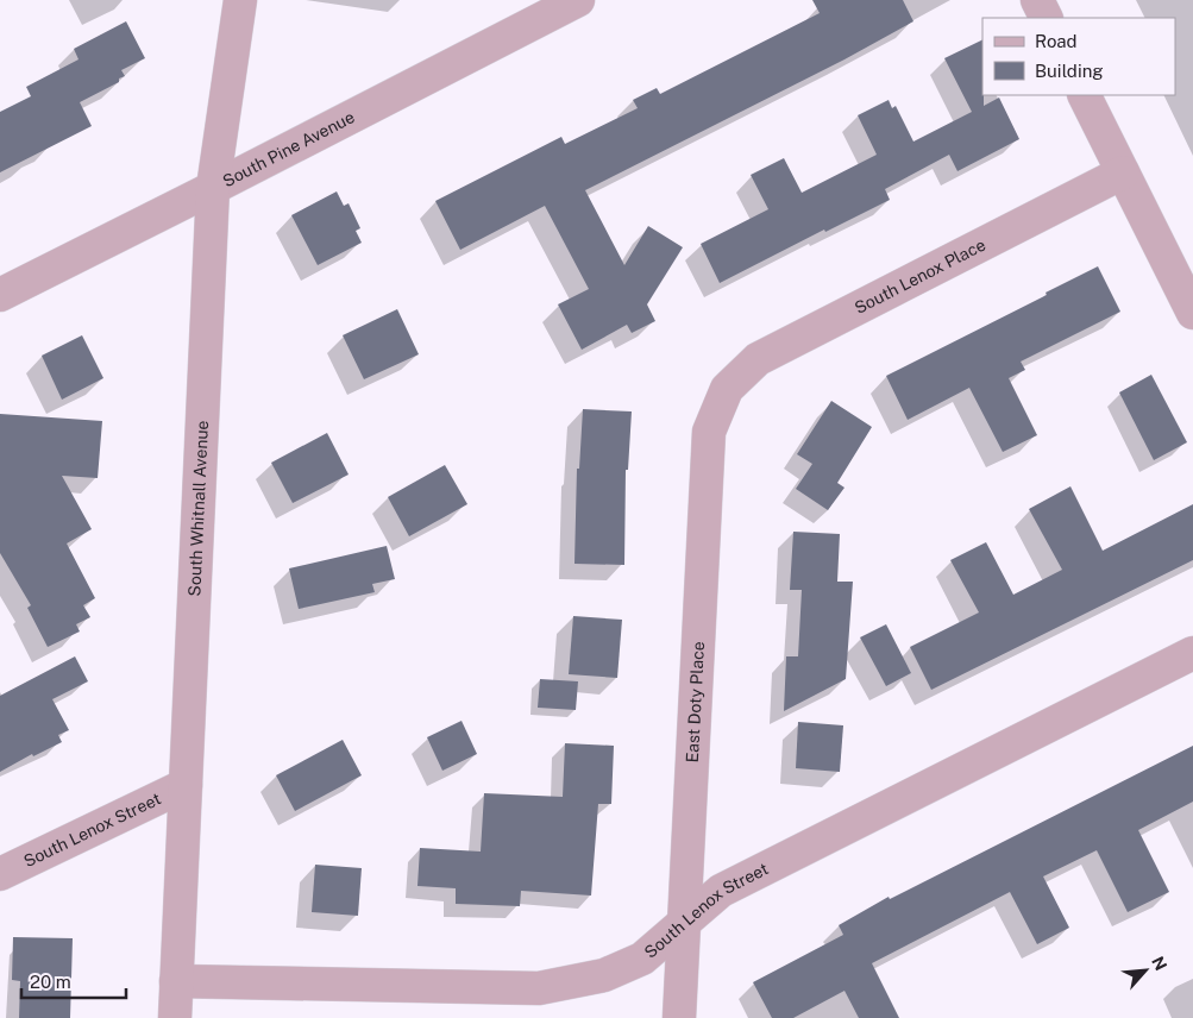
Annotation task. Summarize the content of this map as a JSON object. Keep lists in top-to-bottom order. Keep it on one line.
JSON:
{"streets":{"street":["South Pine Avenue","South Lenox Place","South Whitnall Avenue","East Doty Place","South Lenox Street"]},"crossings":[["South Pine Avenue","South Whitnall Avenue"],["South Lenox Place","East Doty Place"],["South Whitnall Avenue","South Lenox Street"],["East Doty Place","South Lenox Street"]],"legend":["Road","Building"],"scale_bar":"20 m","north":"top right"}
